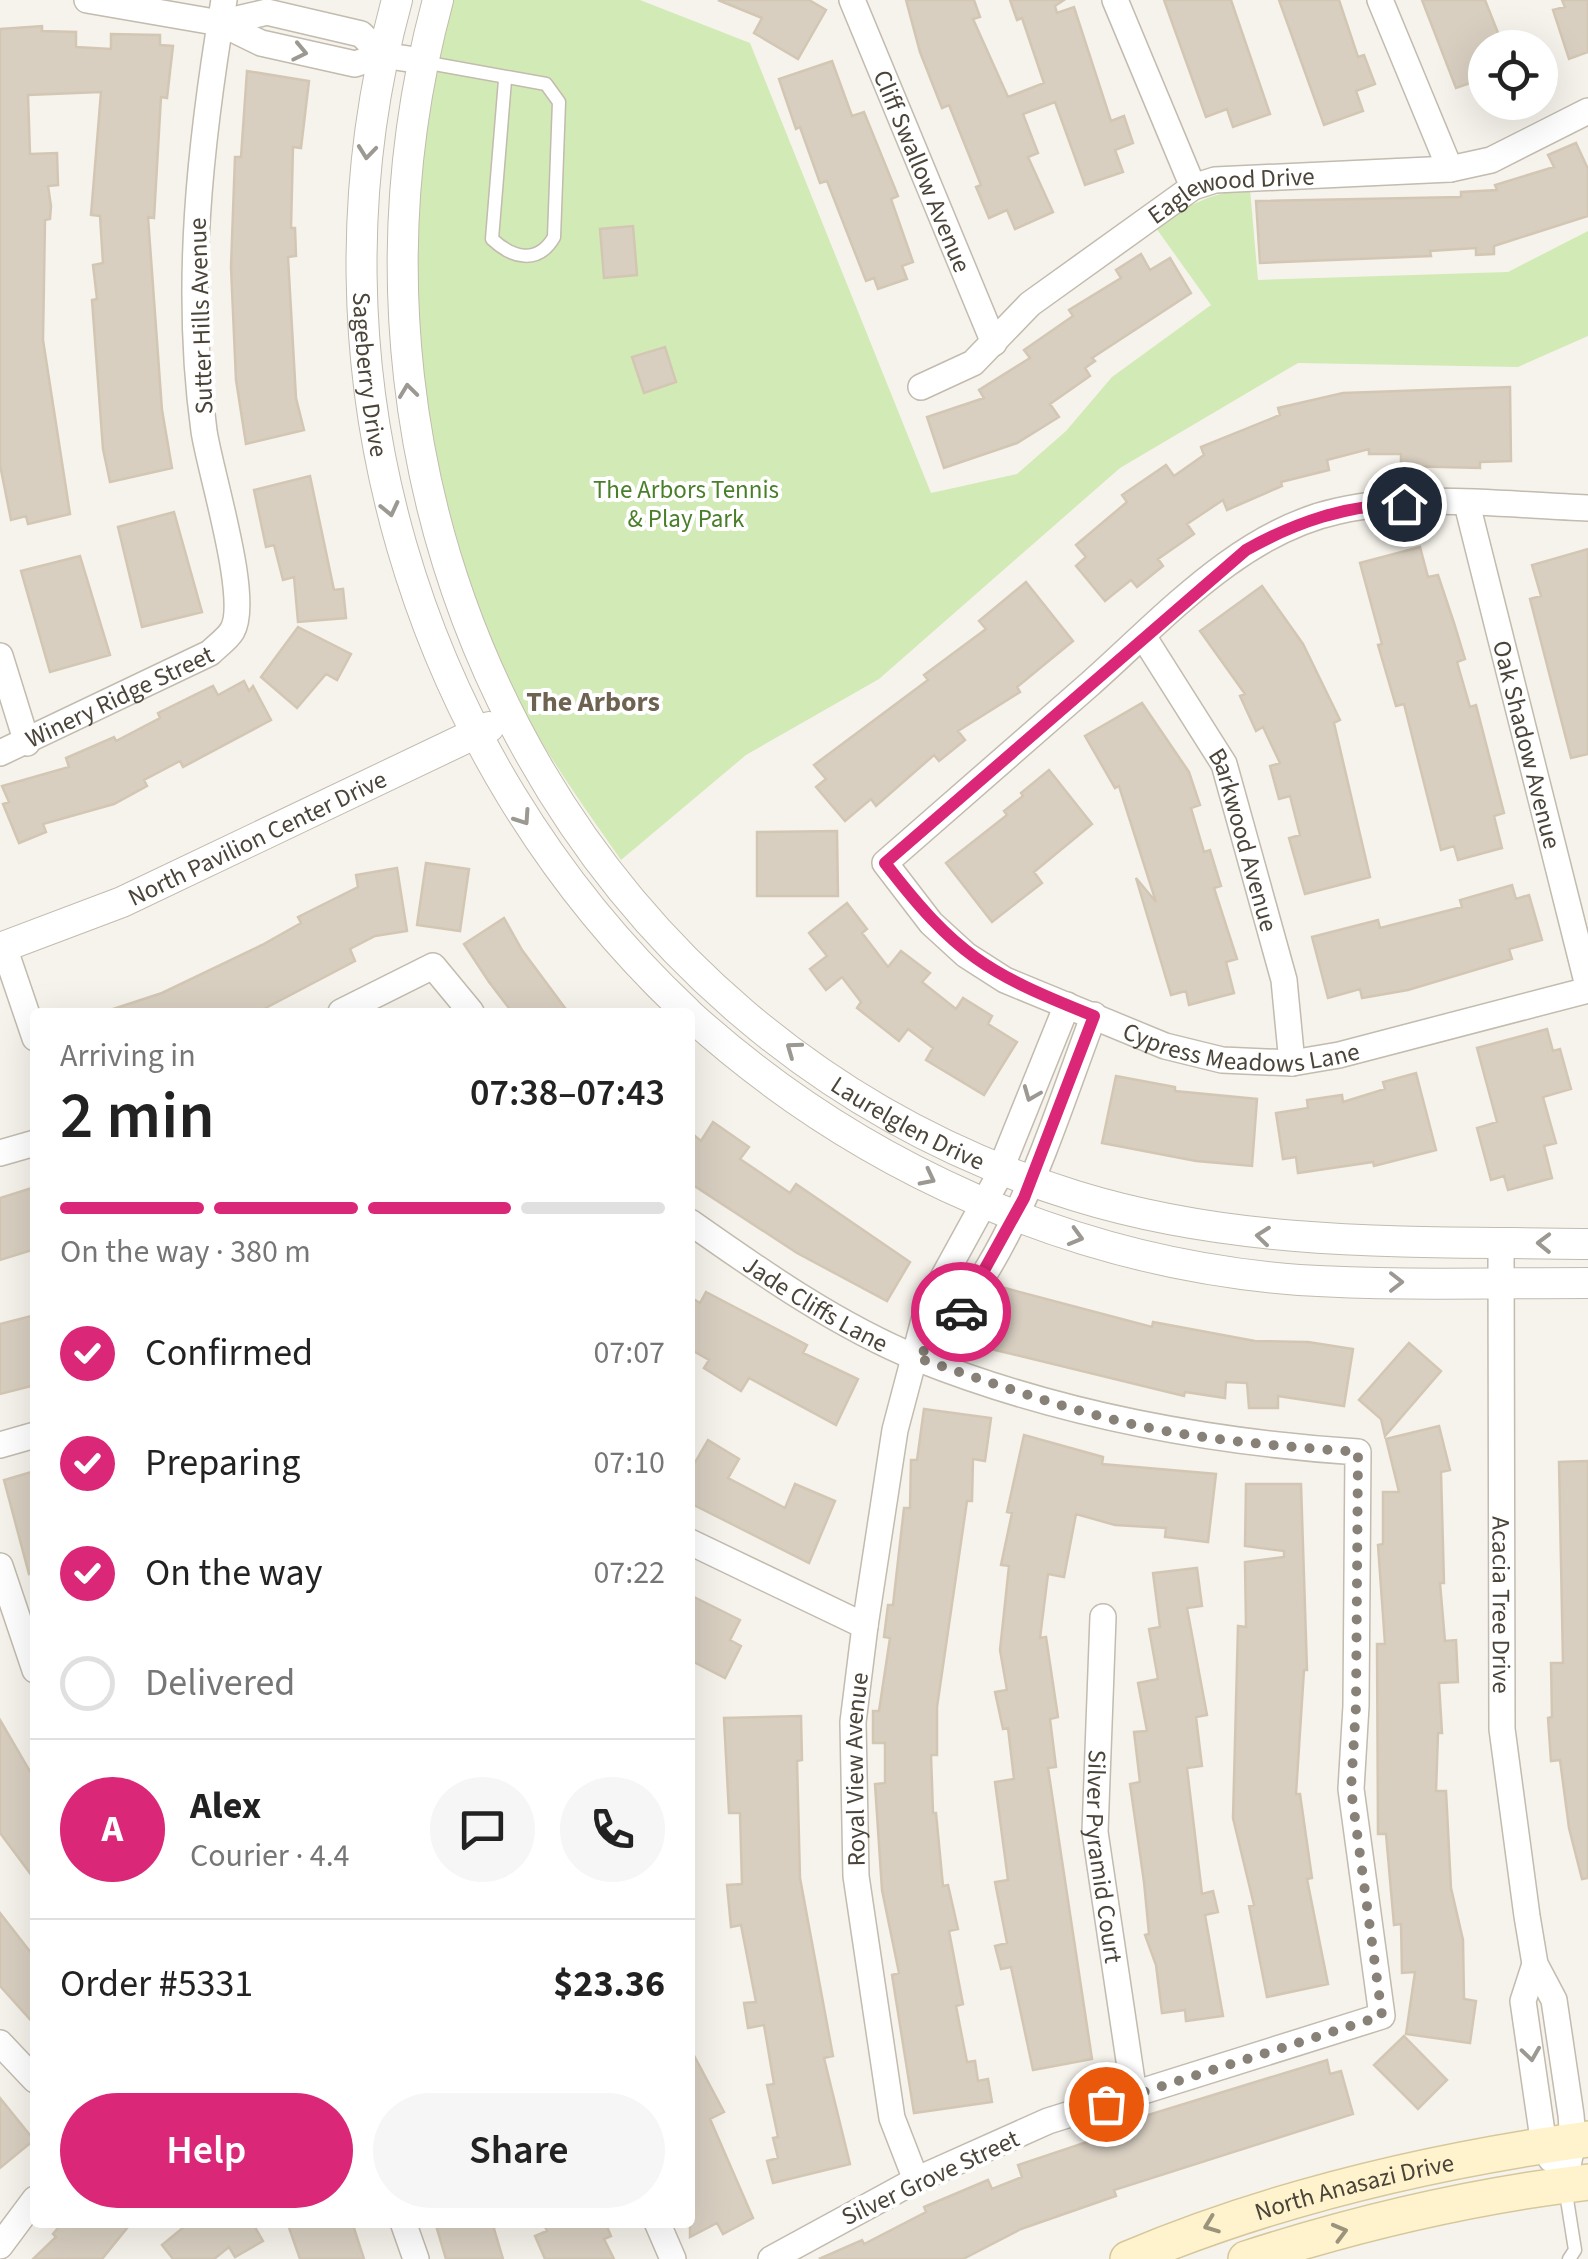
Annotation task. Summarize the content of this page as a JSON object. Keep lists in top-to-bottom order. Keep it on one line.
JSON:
{"streets":{"main road":["North Anasazi Drive"],"street":["Cliff Swallow Avenue","Eaglewood Drive","Sutter Hills Avenue","Sageberry Drive","Winery Ridge Street","Oak Shadow Avenue","North Pavilion Center Drive","Barkwood Avenue","Cypress Meadows Lane","Laurelglen Drive","Jade Cliffs Lane","Acacia Tree Drive","Royal View Avenue","Silver Pyramid Court","Silver Grove Street"]},"crossings":[["Cliff Swallow Avenue","Eaglewood Drive"],["Sutter Hills Avenue","Winery Ridge Street"],["Sageberry Drive","North Pavilion Center Drive"],["Sageberry Drive","Laurelglen Drive"],["Oak Shadow Avenue","Cypress Meadows Lane"],["North Pavilion Center Drive","Laurelglen Drive"],["Barkwood Avenue","Cypress Meadows Lane"],["Cypress Meadows Lane","Royal View Avenue"],["Laurelglen Drive","Acacia Tree Drive"],["Laurelglen Drive","Royal View Avenue"],["Jade Cliffs Lane","Royal View Avenue"],["Jade Cliffs Lane","Silver Grove Street"],["Acacia Tree Drive","North Anasazi Drive"],["Royal View Avenue","Silver Grove Street"],["Silver Pyramid Court","Silver Grove Street"]],"districts":["The Arbors"],"parks":["The Arbors Tennis & Play Park"],"page":{"heading":["2 min","Arriving in","07:38–07:43"],"panel":["Alex","Courier · 4.4","Order #5331","$23.36"],"bar":"On the way · 380 m","list":[["Confirmed","07:07"],["Preparing","07:10"],["On the way","07:22"],"Delivered"],"round":"A","buttons":["Help","Share"]}}
